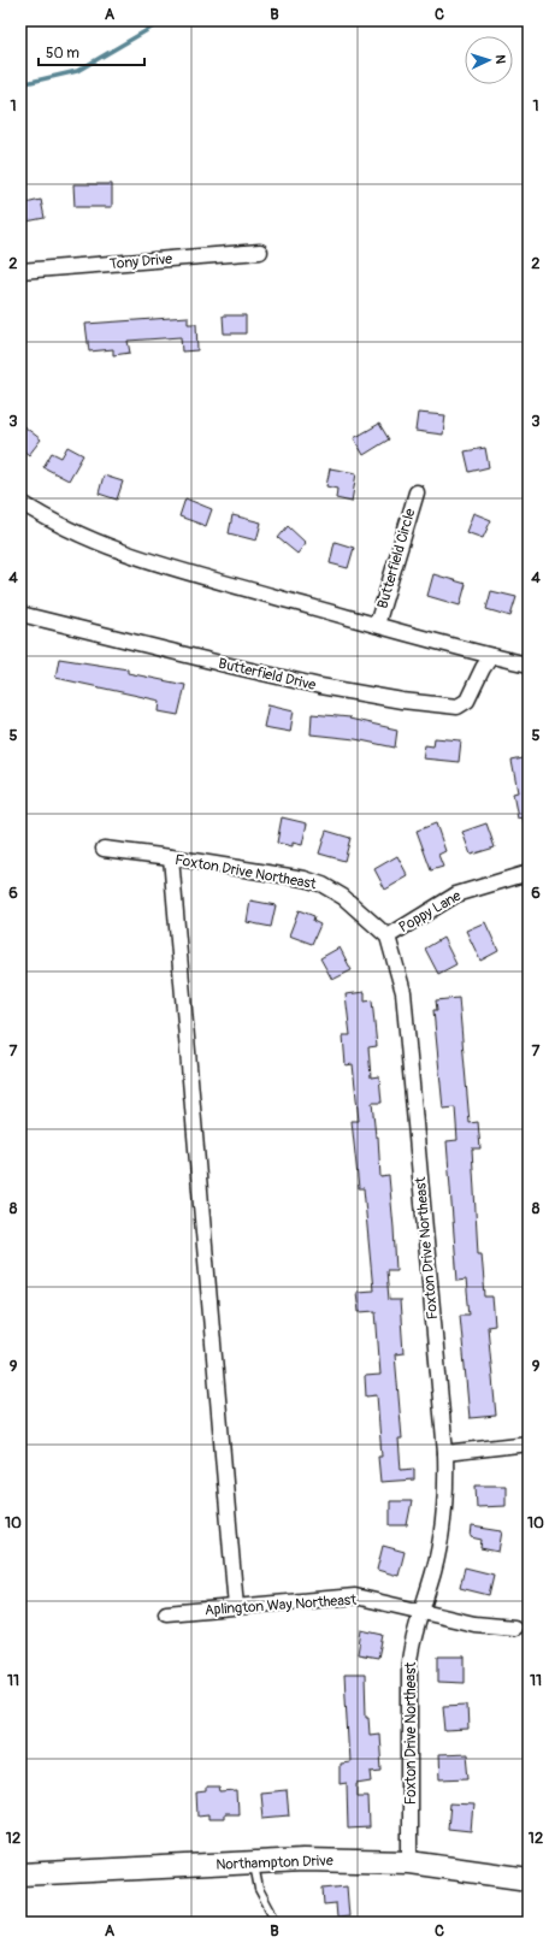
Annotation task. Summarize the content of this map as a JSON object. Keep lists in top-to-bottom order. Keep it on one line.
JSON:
{"streets":{"street":["Tony Drive","Butterfield Circle","Butterfield Drive","Foxton Drive Northeast","Poppy Lane","Aplington Way Northeast","Northampton Drive"]},"crossings":[["Foxton Drive Northeast","Poppy Lane"],["Foxton Drive Northeast","Aplington Way Northeast"],["Foxton Drive Northeast","Northampton Drive"]],"scale_bar":"50 m","north":"right","grid":{"columns":["A","B","C"],"rows":["1","2","3","4","5","6","7","8","9","10","11","12"]}}
